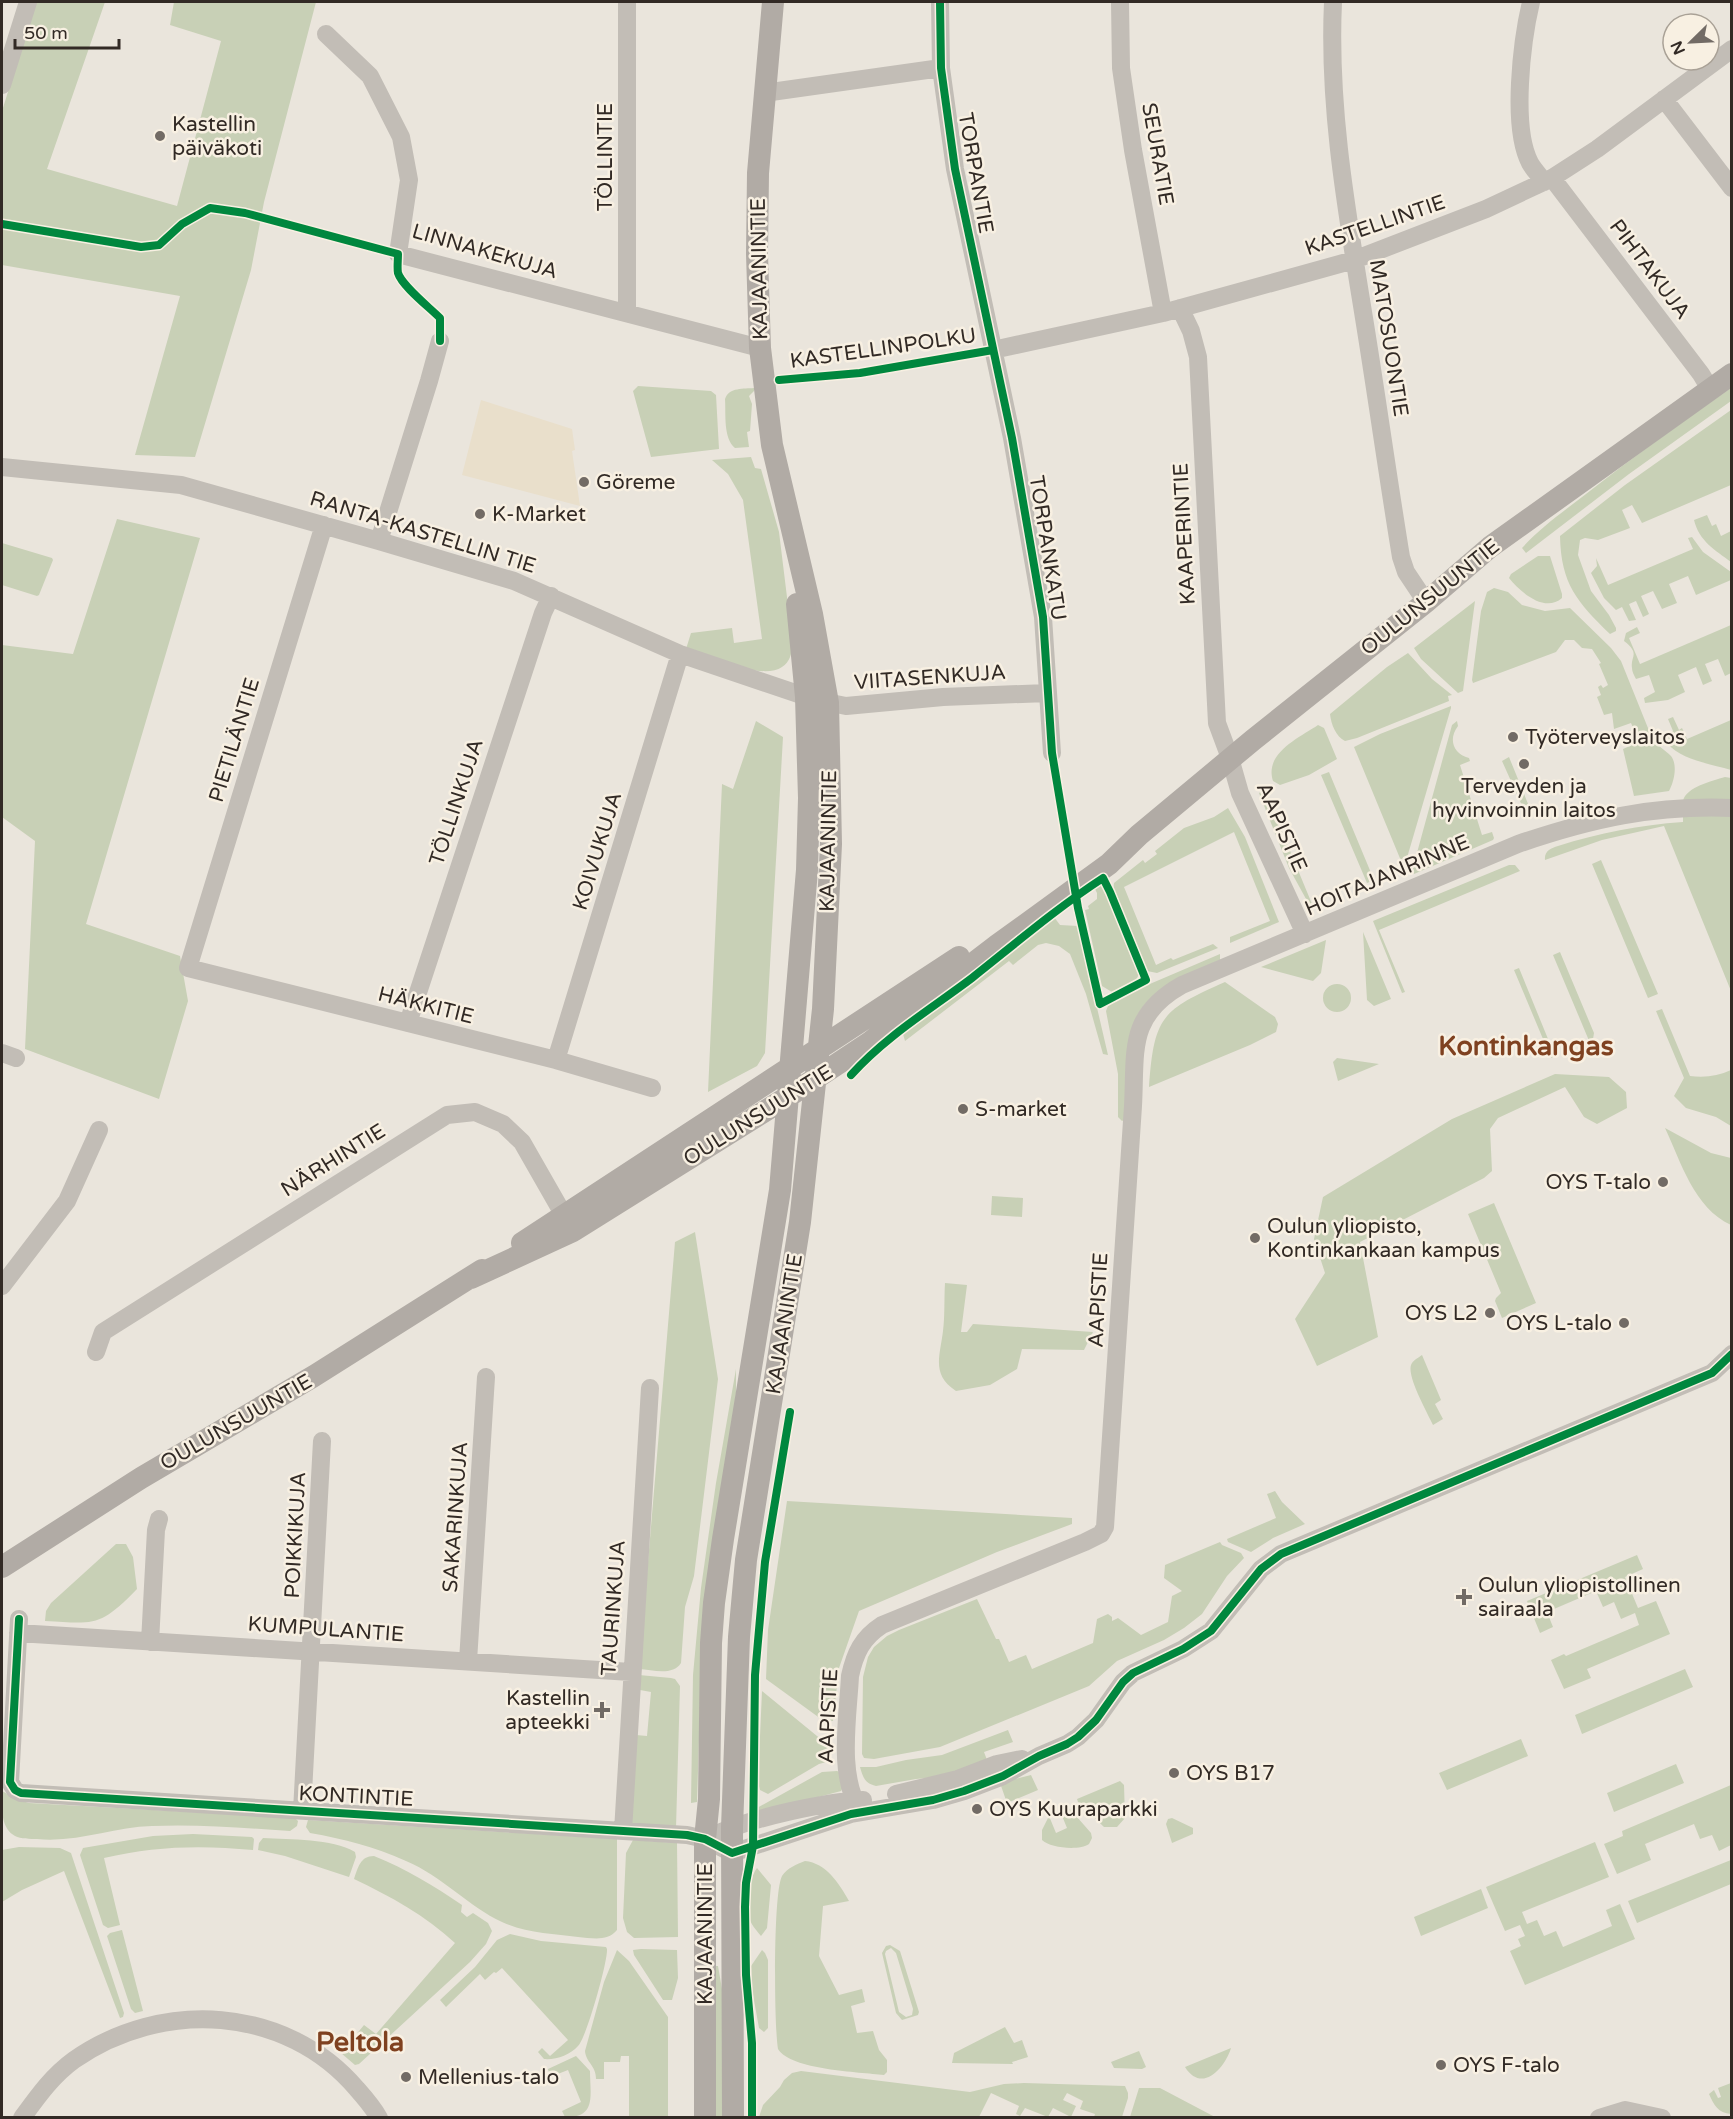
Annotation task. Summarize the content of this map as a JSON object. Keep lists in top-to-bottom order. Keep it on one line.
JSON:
{"streets":{"main road":["KAJAANINTIE","OULUNSUUNTIE"],"street":["SEURATIE","TÖLLINTIE","TORPANTIE","KASTELLINTIE","LINNAKEKUJA","PIHTAKUJA","MATOSUONTIE","RANTA-KASTELLIN TIE","KAAPERINTIE","TORPANKATU","VIITASENKUJA","PIETILÄNTIE","TÖLLINKUJA","AAPISTIE","KOIVUKUJA","HOITAJANRINNE","HÄKKITIE","NÄRHINTIE","SAKARINKUJA","POIKKIKUJA","TAURINKUJA","KUMPULANTIE","KONTINTIE"],"cycle path":["KASTELLINPOLKU"]},"crossings":[["SEURATIE","KASTELLINTIE"],["SEURATIE","KAAPERINTIE"],["TÖLLINTIE","LINNAKEKUJA"],["TORPANTIE","KASTELLINTIE"],["TORPANTIE","TORPANKATU"],["KASTELLINTIE","PIHTAKUJA"],["KASTELLINTIE","MATOSUONTIE"],["KASTELLINTIE","KAAPERINTIE"],["KASTELLINTIE","TORPANKATU"],["LINNAKEKUJA","KAJAANINTIE"],["KAJAANINTIE","RANTA-KASTELLIN TIE"],["KAJAANINTIE","OULUNSUUNTIE"],["KAJAANINTIE","VIITASENKUJA"],["KAJAANINTIE","KONTINTIE"],["PIHTAKUJA","OULUNSUUNTIE"],["MATOSUONTIE","OULUNSUUNTIE"],["RANTA-KASTELLIN TIE","VIITASENKUJA"],["RANTA-KASTELLIN TIE","PIETILÄNTIE"],["RANTA-KASTELLIN TIE","TÖLLINKUJA"],["RANTA-KASTELLIN TIE","KOIVUKUJA"],["KAAPERINTIE","OULUNSUUNTIE"],["KAAPERINTIE","AAPISTIE"],["TORPANKATU","VIITASENKUJA"],["OULUNSUUNTIE","AAPISTIE"],["OULUNSUUNTIE","NÄRHINTIE"],["PIETILÄNTIE","HÄKKITIE"],["TÖLLINKUJA","HÄKKITIE"],["AAPISTIE","HOITAJANRINNE"],["KOIVUKUJA","HÄKKITIE"],["SAKARINKUJA","KUMPULANTIE"],["POIKKIKUJA","KUMPULANTIE"],["POIKKIKUJA","KONTINTIE"],["TAURINKUJA","KUMPULANTIE"],["TAURINKUJA","KONTINTIE"],["KUMPULANTIE","KONTINTIE"]],"districts":["Kontinkangas","Peltola"],"places":{"other":["Kastellin päiväkoti","Göreme","K-Market","Työterveyslaitos","Terveyden ja hyvinvoinnin laitos","S-market","OYS T-talo","Oulun yliopisto, Kontinkankaan kampus","OYS L2","OYS L-talo","OYS B17","OYS Kuuraparkki","OYS F-talo","Mellenius-talo"],"health":["Oulun yliopistollinen sairaala","Kastellin apteekki"]},"scale_bar":"50 m","north":"bottom left"}
